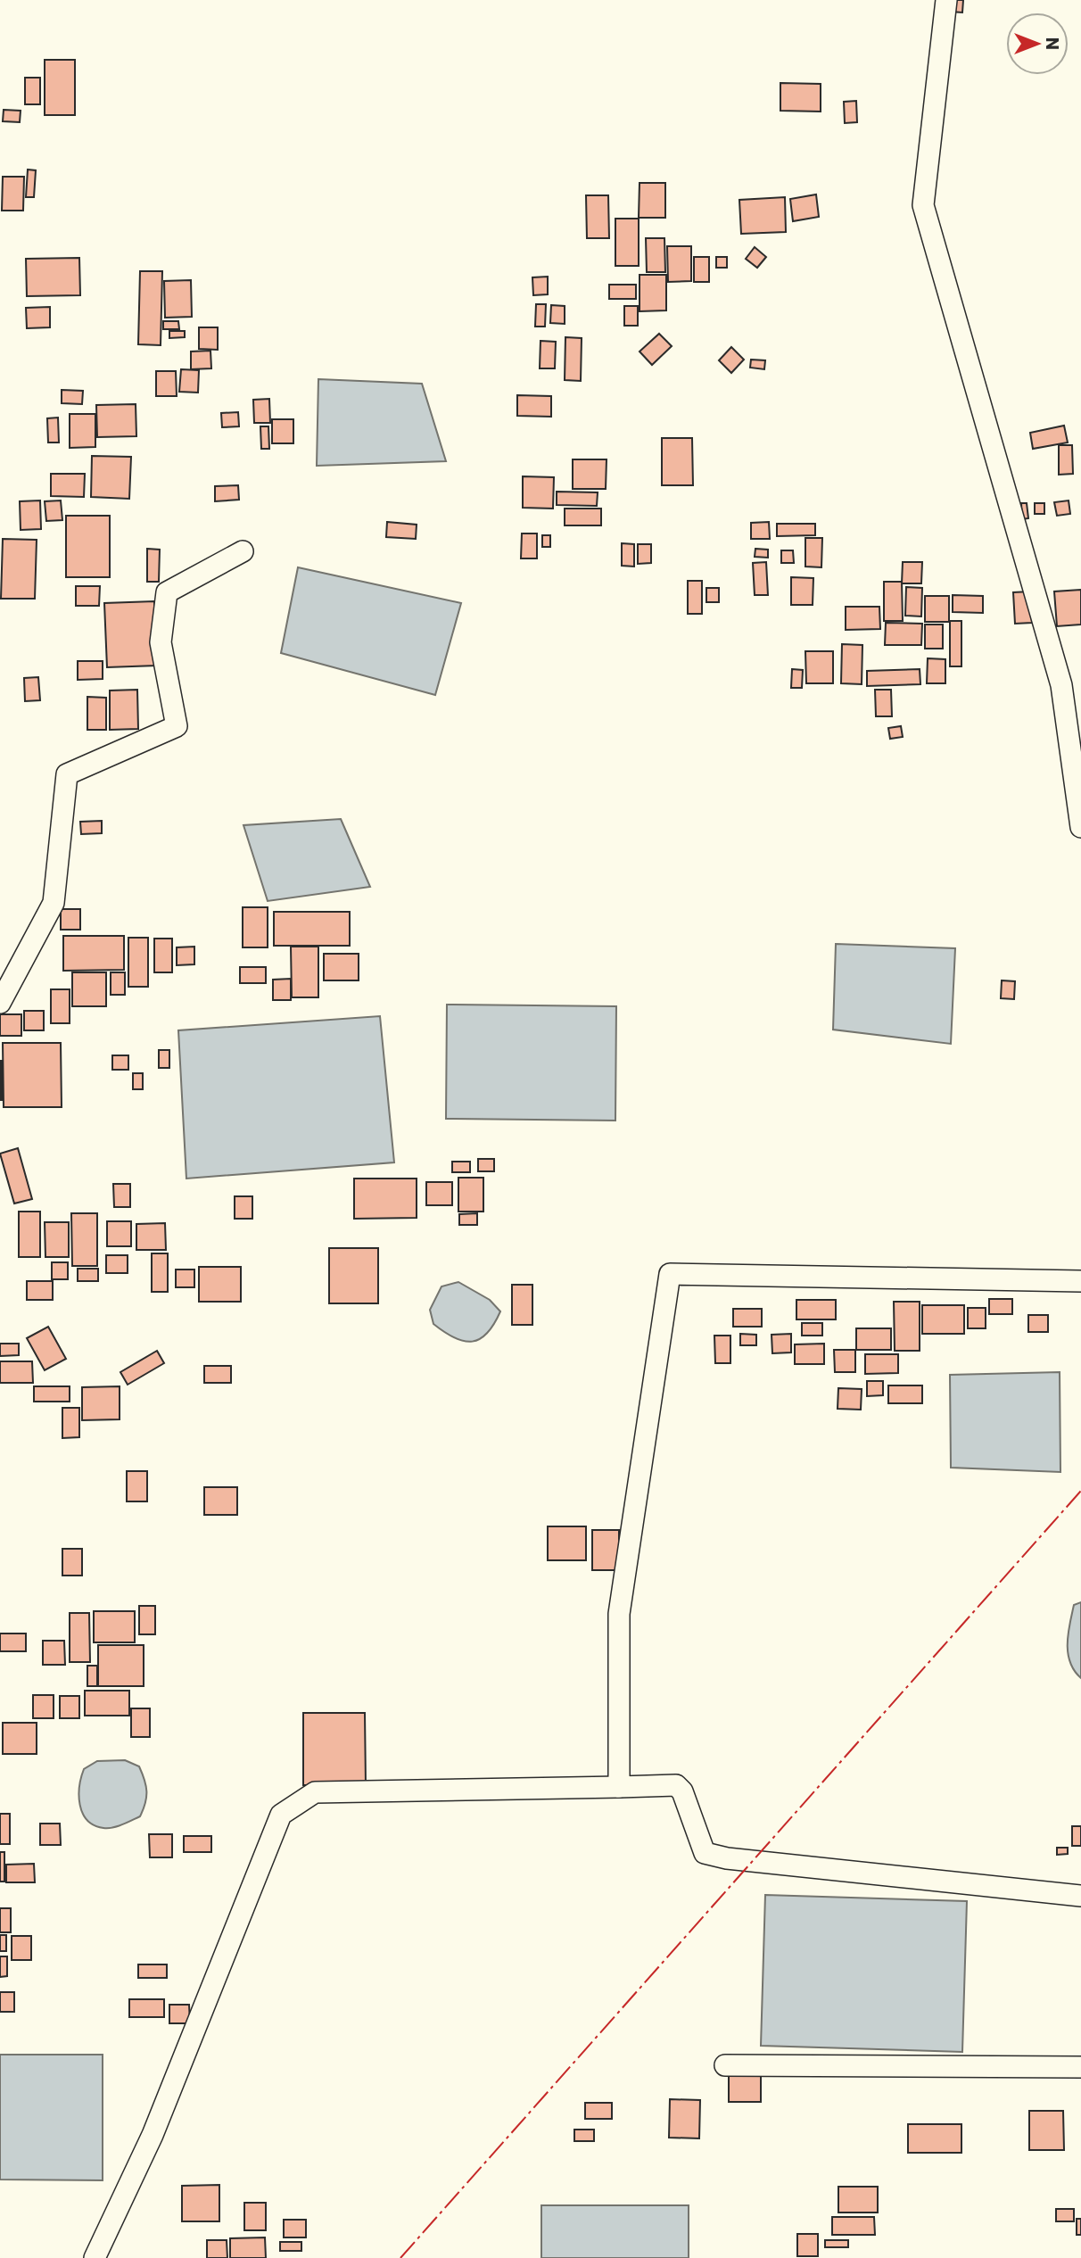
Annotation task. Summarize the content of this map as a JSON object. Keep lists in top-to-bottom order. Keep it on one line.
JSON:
{"north":"right"}
